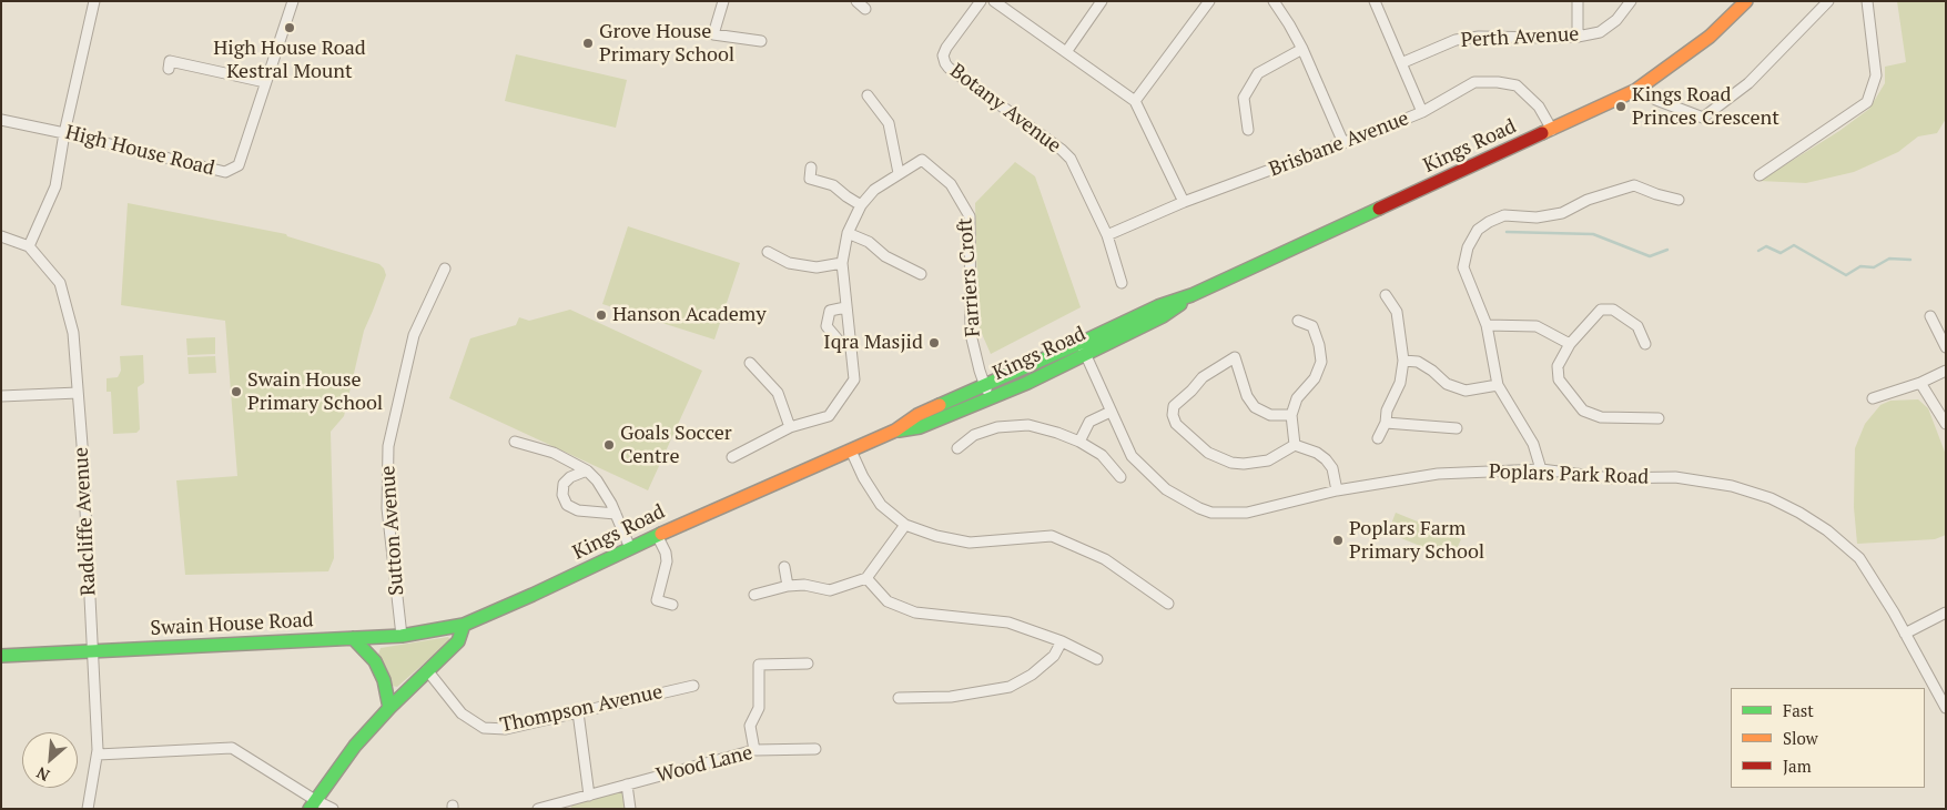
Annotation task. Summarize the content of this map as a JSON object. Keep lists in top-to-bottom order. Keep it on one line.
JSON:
{"streets":{"street":["Perth Avenue","Botany Avenue","Brisbane Avenue","Kings Road","High House Road","Farriers Croft","Poplars Park Road","Radcliffe Avenue","Sutton Avenue","Swain House Road","Thompson Avenue","Wood Lane"]},"crossings":[["Botany Avenue","Brisbane Avenue"],["Brisbane Avenue","Kings Road"],["Kings Road","Farriers Croft"],["Kings Road","Poplars Park Road"],["Kings Road","Swain House Road"],["Radcliffe Avenue","Swain House Road"],["Sutton Avenue","Swain House Road"]],"places":["High House Road Kestral Mount","Grove House Primary School","Kings Road Princes Crescent","Hanson Academy","Iqra Masjid","Swain House Primary School","Goals Soccer Centre","Poplars Farm Primary School"],"legend":["Fast","Slow","Jam"],"north":"bottom left"}
